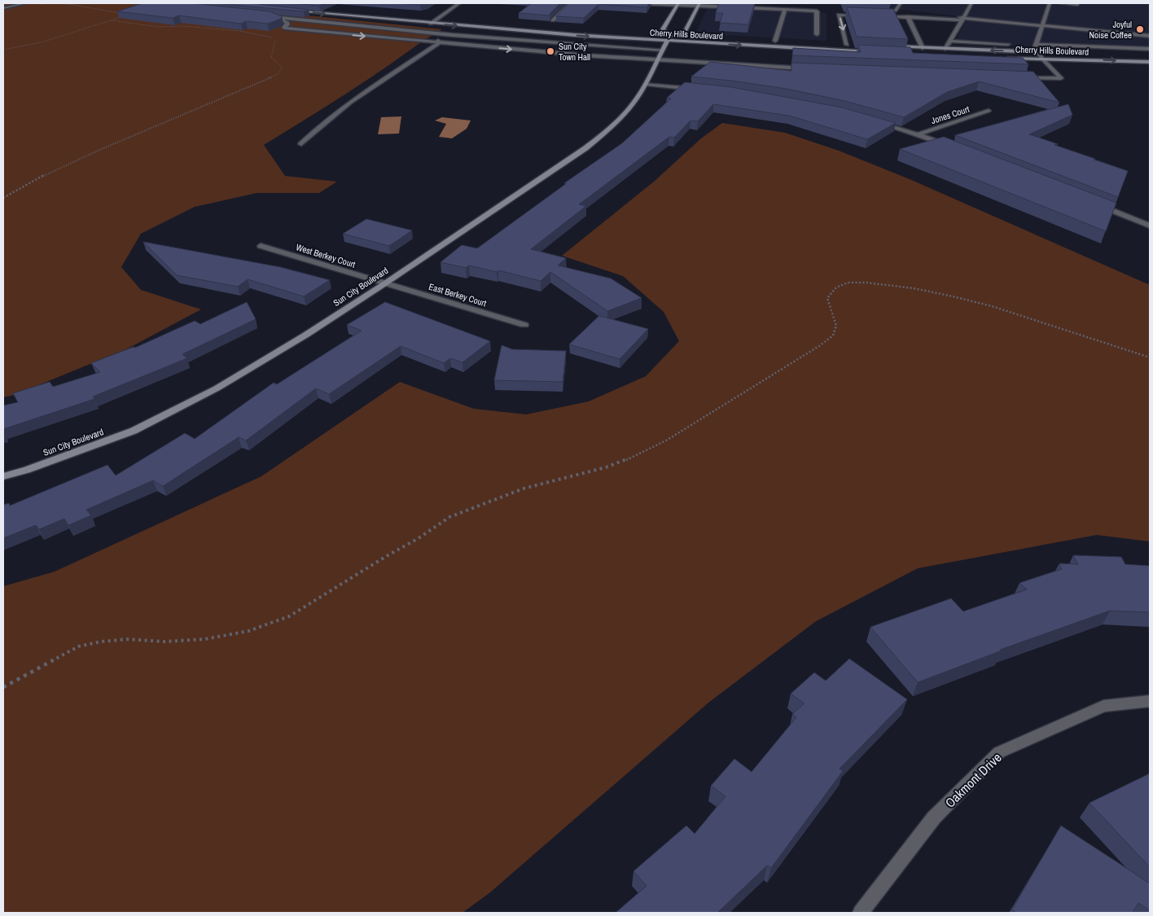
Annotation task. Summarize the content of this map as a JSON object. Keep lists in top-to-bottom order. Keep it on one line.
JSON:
{"streets":{"street":["Cherry Hills Boulevard","Jones Court","West Berkey Court","Sun City Boulevard","East Berkey Court","Oakmont Drive"]},"crossings":[["Cherry Hills Boulevard","Sun City Boulevard"],["West Berkey Court","Sun City Boulevard"],["West Berkey Court","East Berkey Court"],["Sun City Boulevard","East Berkey Court"]],"places":["Joyful Noise Coffee","Sun City Town Hall"]}
